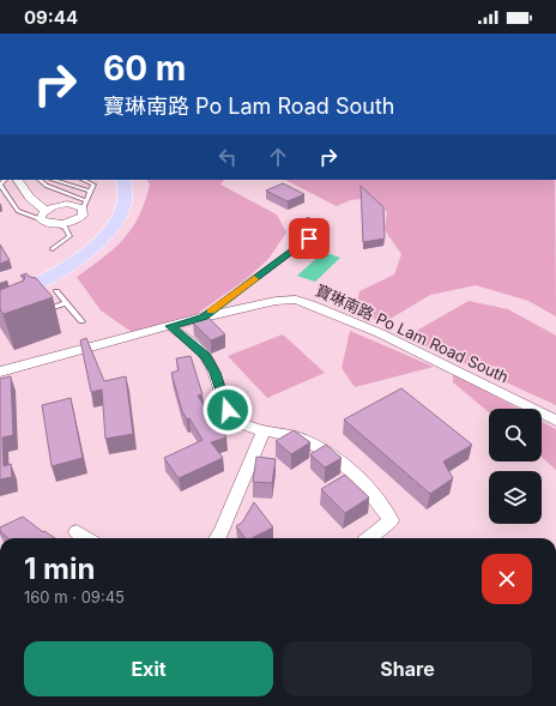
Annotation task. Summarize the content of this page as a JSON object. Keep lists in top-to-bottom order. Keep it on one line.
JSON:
{"streets":{"street":["寶琳南路 Po Lam Road South"]},"page":{"status":"09:44","turn":["60 m","寶琳南路 Po Lam Road South"],"heading":["1 min","160 m · 09:45"],"buttons":["Exit","Share"]}}
